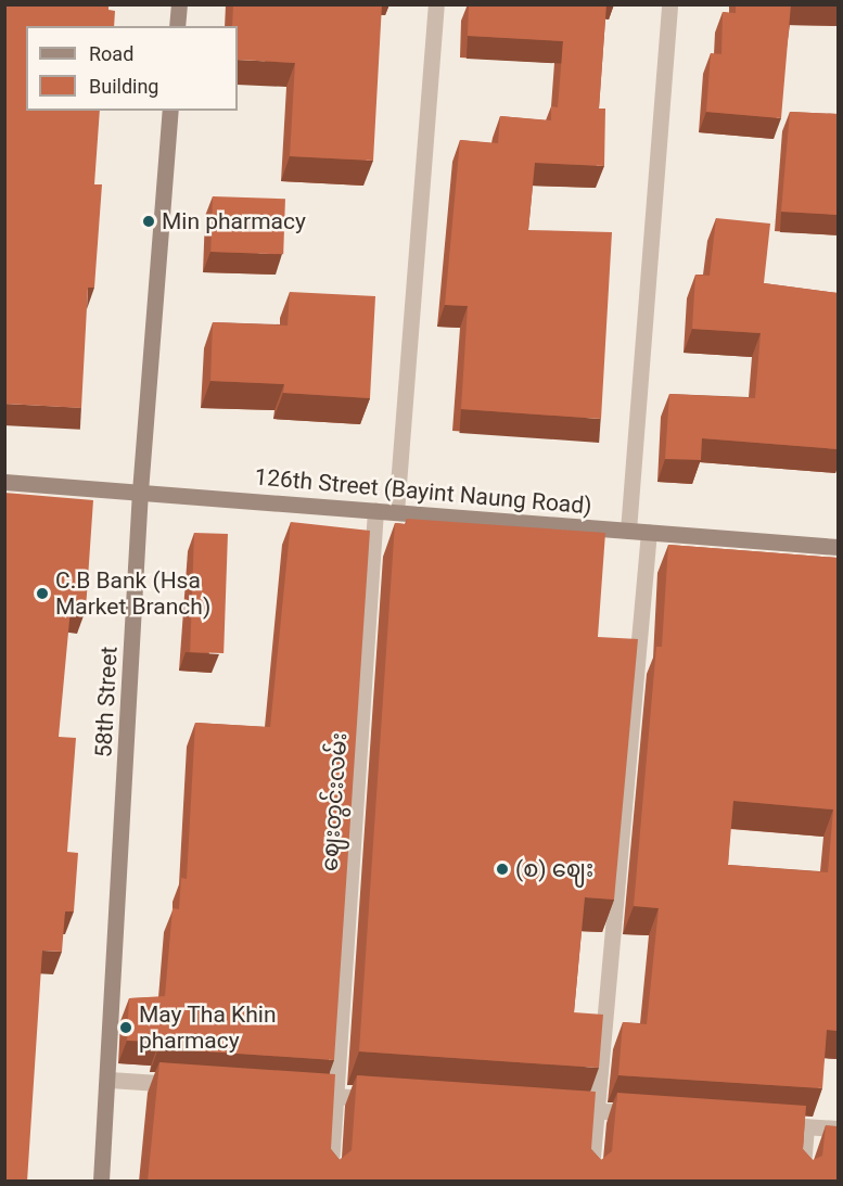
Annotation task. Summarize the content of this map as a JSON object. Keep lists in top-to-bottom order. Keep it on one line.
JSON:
{"streets":{"main road":["126th Street (Bayint Naung Road)","58th Street"],"street":["ဈေးတွင်းလမ်း"]},"crossings":[["126th Street (Bayint Naung Road)","58th Street"],["126th Street (Bayint Naung Road)","ဈေးတွင်းလမ်း"]],"places":["Min pharmacy","C.B Bank (Hsa Market Branch)","(စ) ဈေး","May Tha Khin pharmacy"],"legend":["Road","Building"]}
